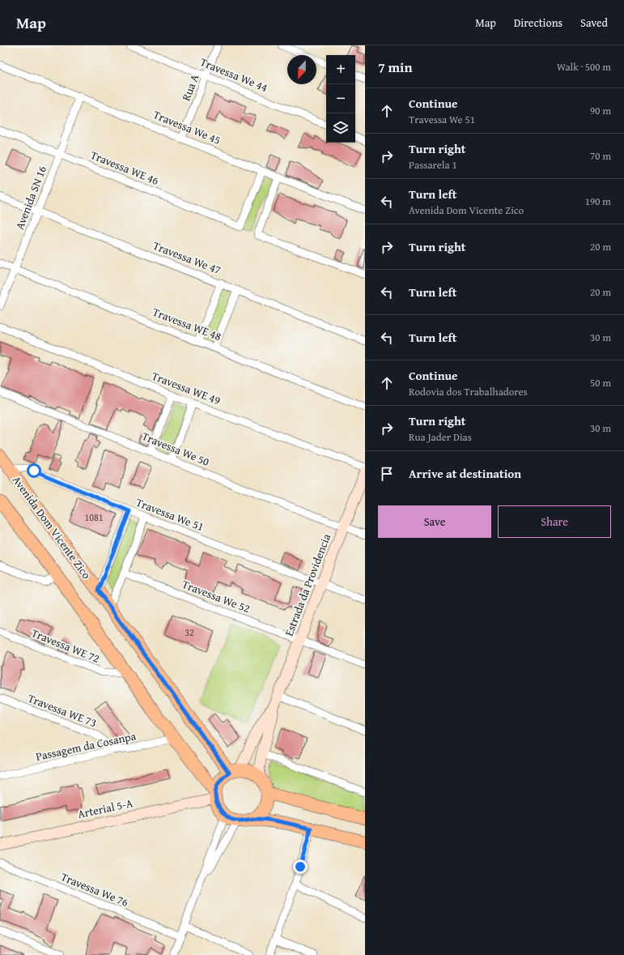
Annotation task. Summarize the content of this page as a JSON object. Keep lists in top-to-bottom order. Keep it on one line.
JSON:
{"streets":{"main road":["Avenida Dom Vicente Zico","Estrada da Providencia","Arterial 5-A"],"street":["Travessa We 44","Rua A","Travessa We 45","Travessa WE 46","Avenida SN 16","Travessa We 47","Travessa WE 48","Travessa WE 49","Travessa We 50","Travessa We 51","Travessa We 52","Travessa WE 72","Travessa WE 73","Passagem da Cosanpa","Travessa We 76"]},"crossings":[["Travessa We 44","Rua A"],["Rua A","Travessa We 45"],["Travessa We 45","Travessa WE 46"],["Travessa We 45","Avenida SN 16"],["Travessa WE 46","Avenida SN 16"],["Avenida SN 16","Travessa We 47"],["Avenida SN 16","Travessa WE 48"],["Travessa We 50","Estrada da Providencia"],["Travessa We 51","Avenida Dom Vicente Zico"],["Travessa We 51","Estrada da Providencia"],["Avenida Dom Vicente Zico","Estrada da Providencia"],["Avenida Dom Vicente Zico","Arterial 5-A"],["Estrada da Providencia","Travessa We 52"],["Estrada da Providencia","Arterial 5-A"],["Travessa WE 73","Passagem da Cosanpa"]],"house_numbers":["1081","32"],"north":"bottom","page":{"header":"Map","nav":["Map","Directions","Saved"],"heading":["7 min","Walk · 500 m"],"map_buttons":["+","−"],"list":[["Continue","Travessa We 51","90 m"],["Turn right","Passarela 1","70 m"],["Turn left","Avenida Dom Vicente Zico","190 m"],["Turn right","20 m"],["Turn left","20 m"],["Turn left","30 m"],["Continue","Rodovia dos Trabalhadores","50 m"],["Turn right","Rua Jader Dias","30 m"],"Arrive at destination"],"buttons":["Save","Share"]}}
